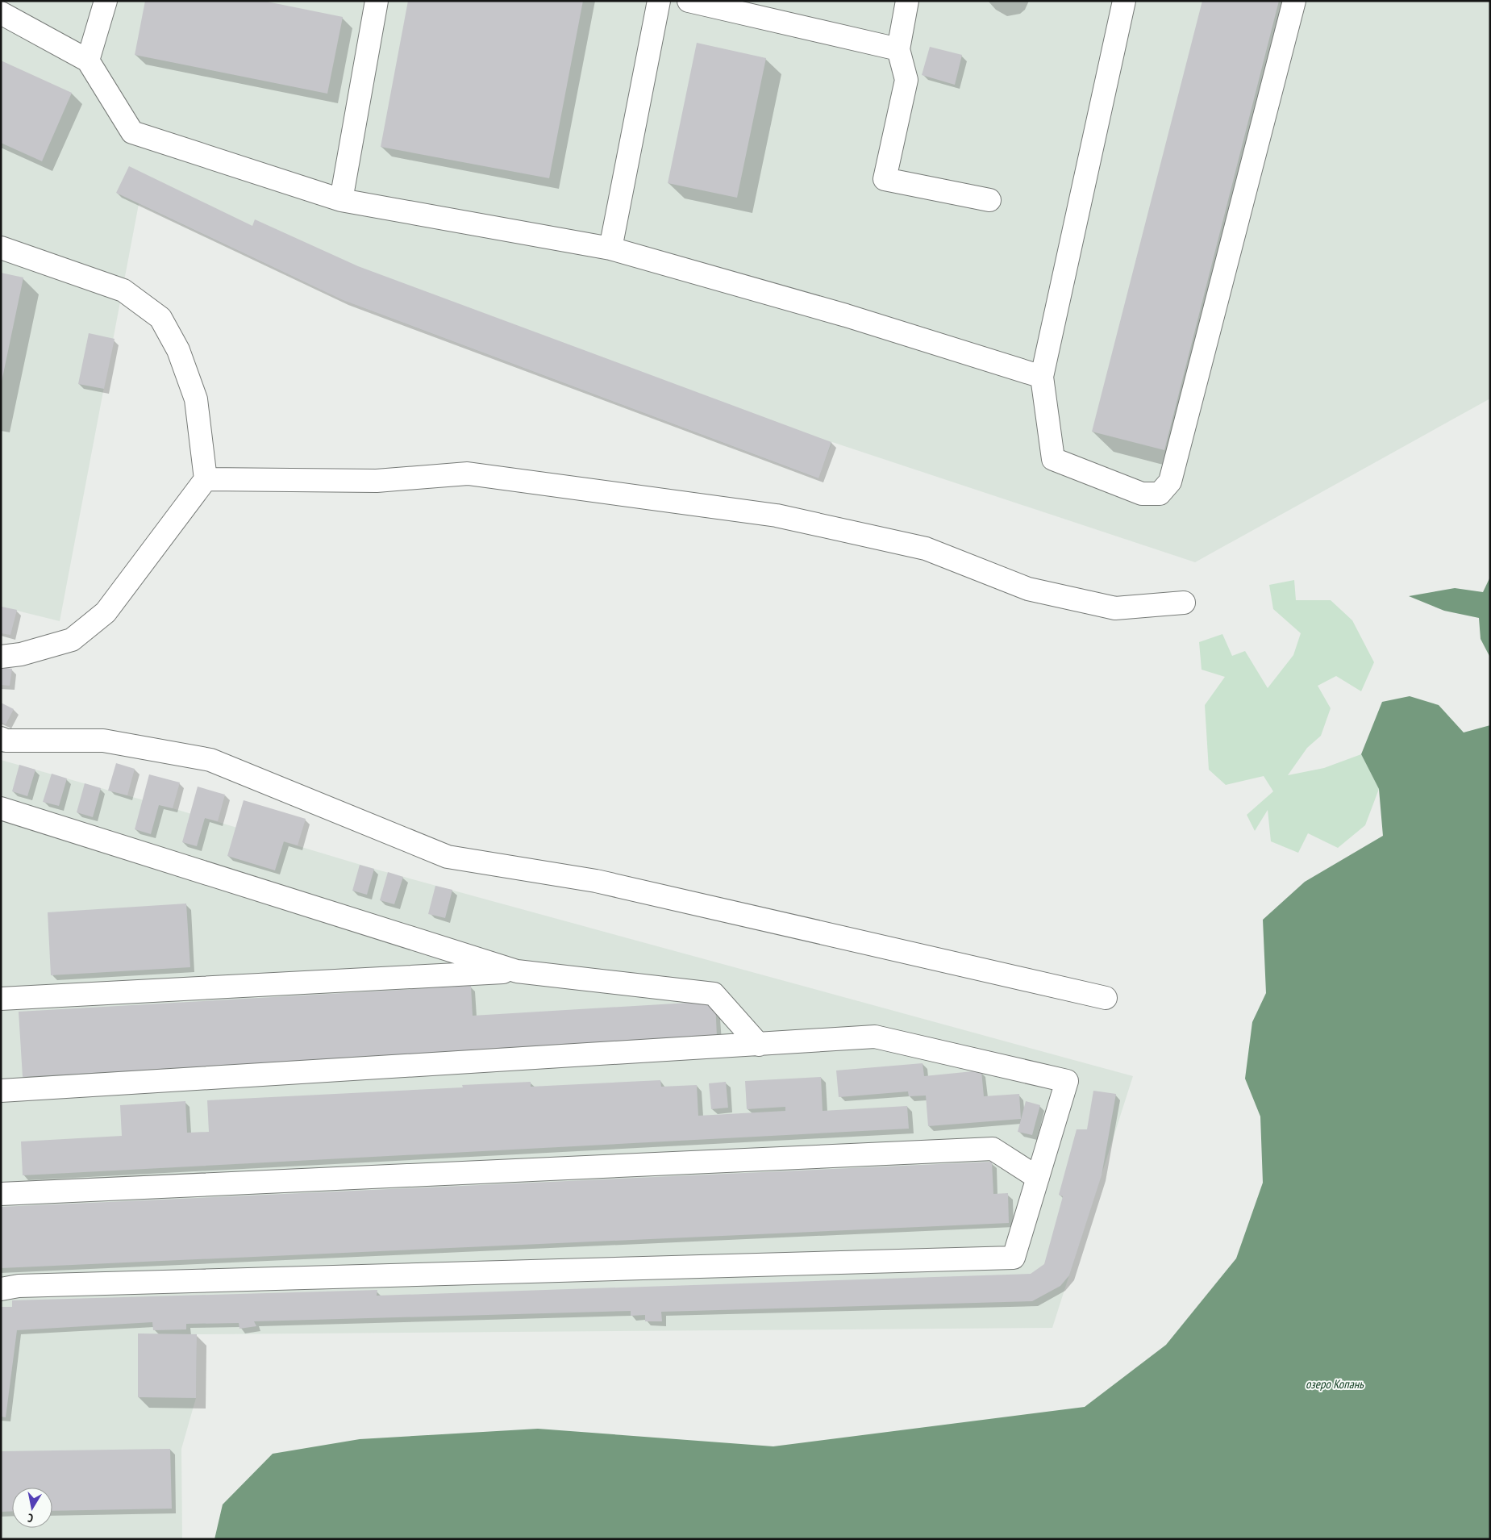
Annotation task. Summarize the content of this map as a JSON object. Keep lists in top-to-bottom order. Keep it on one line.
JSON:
{"water":["озеро Копань"],"north":"bottom"}
